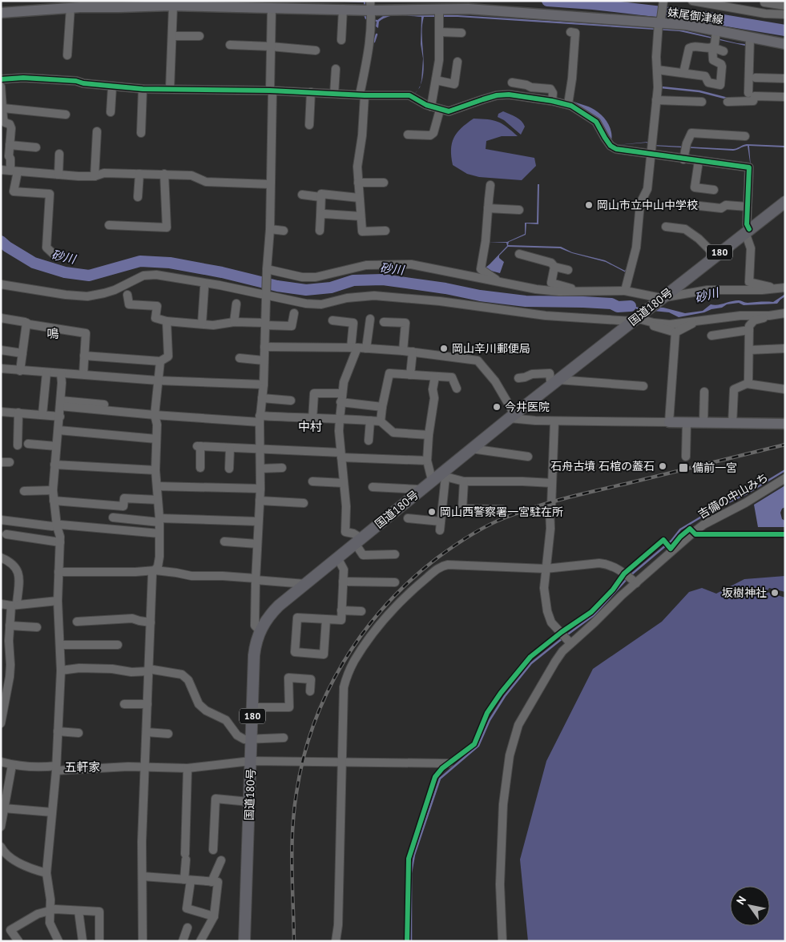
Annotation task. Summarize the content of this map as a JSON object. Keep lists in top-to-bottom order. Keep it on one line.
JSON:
{"streets":{"highway":["180","国道180号"],"main road":["妹尾御津線"],"street":["吉備の中山みち"]},"districts":["鳴","中村","五軒家"],"water":["砂川"],"places":{"other":["岡山市立中山中学校","岡山辛川郵便局","今井医院","石舟古墳 石棺の蓋石","岡山西警察署一宮駐在所","坂樹神社"],"transit":["備前一宮"]},"north":"top left"}
